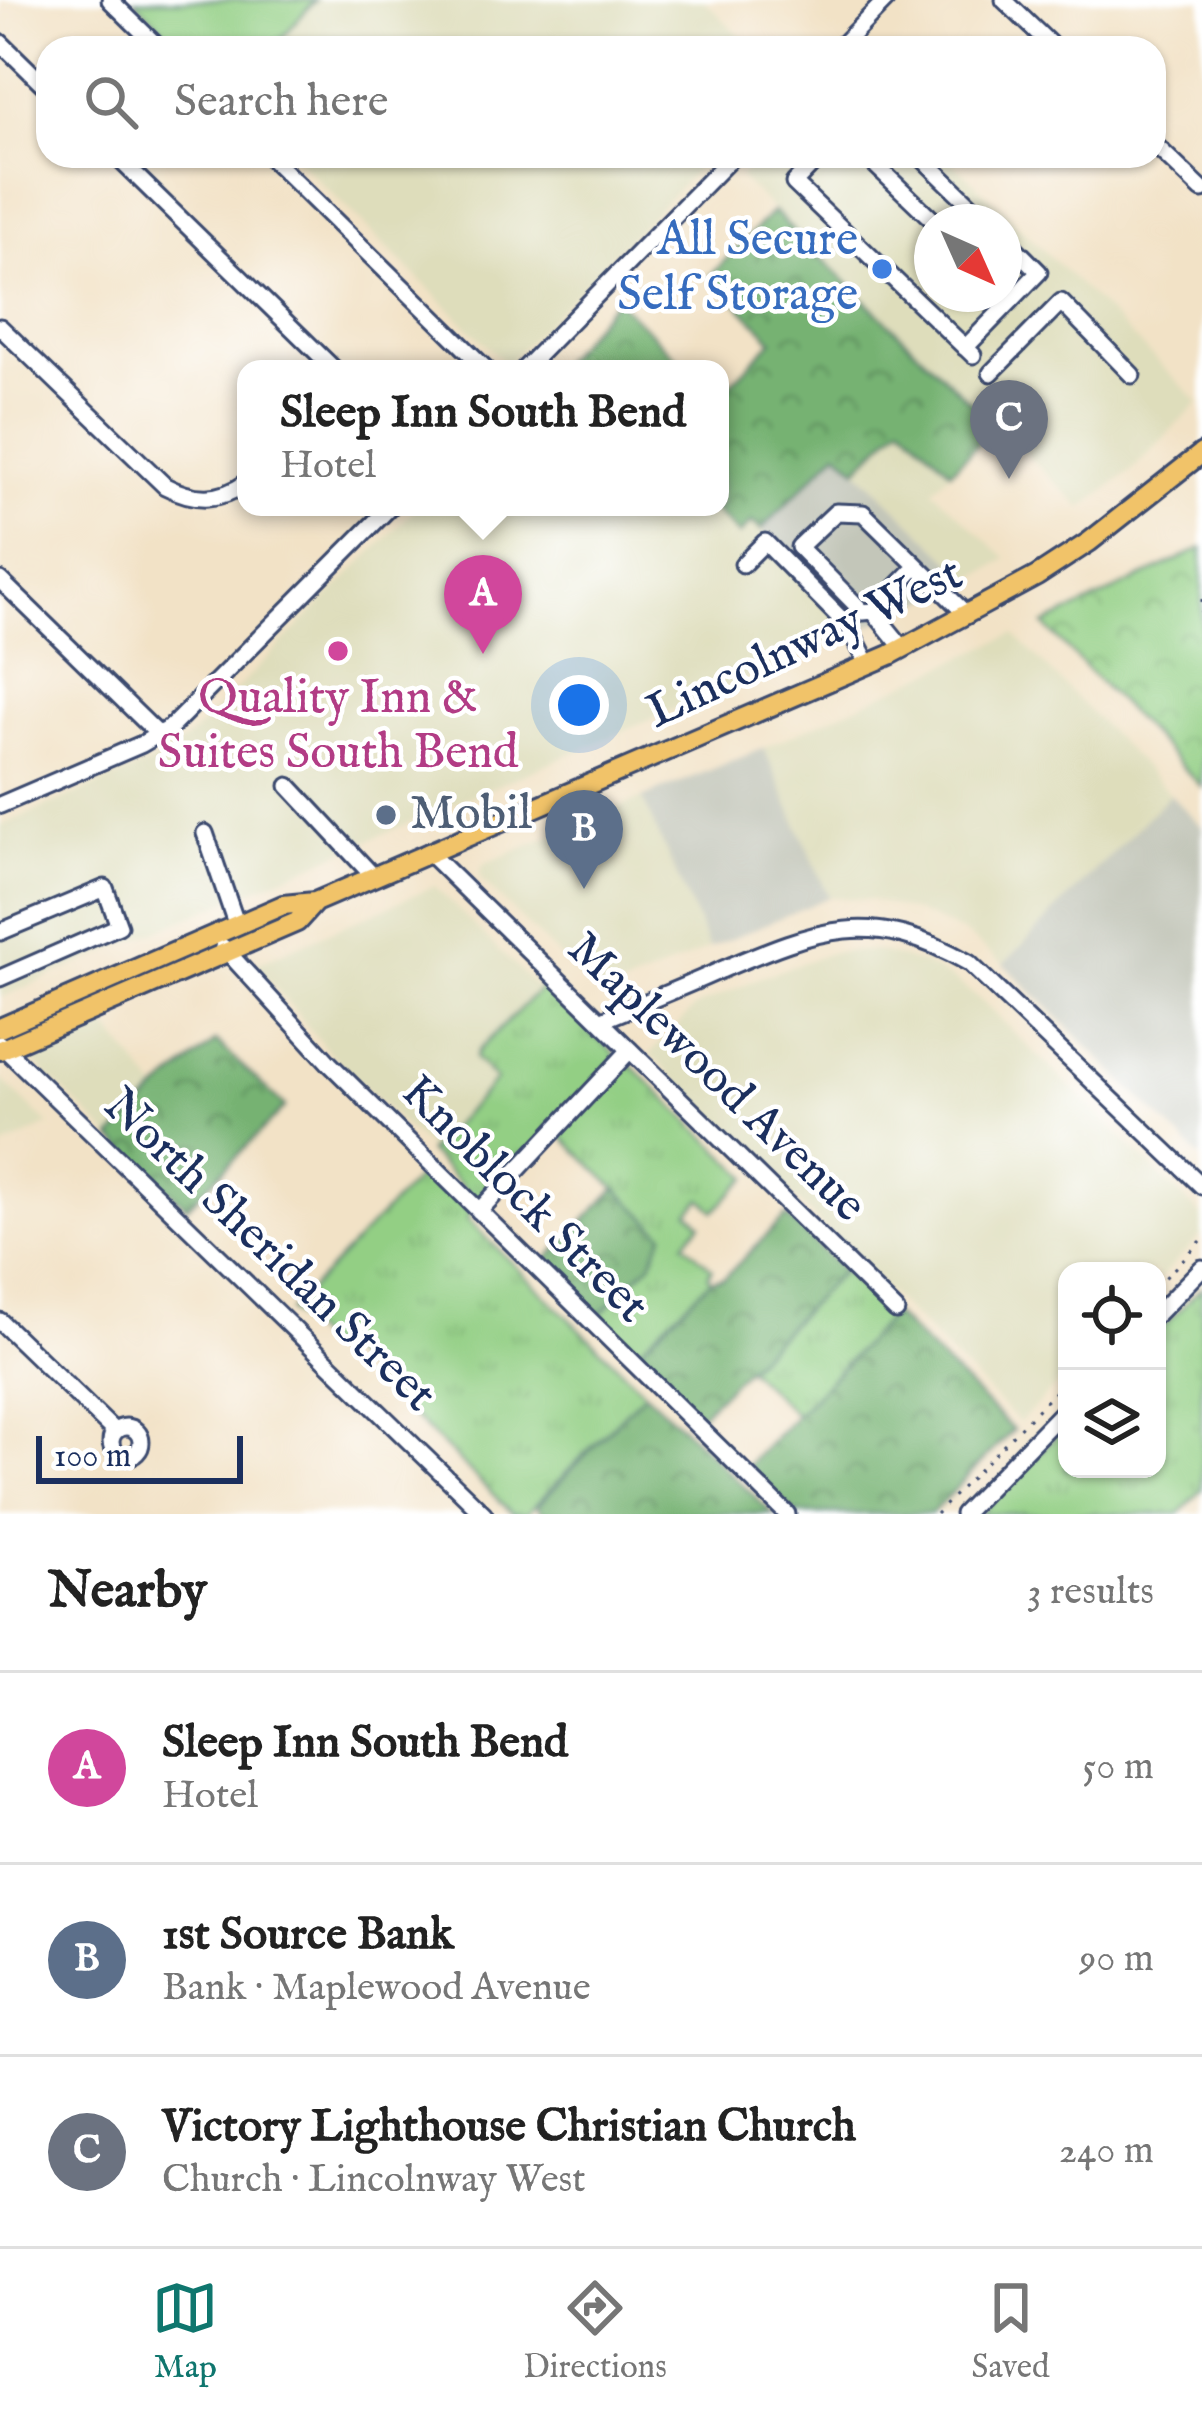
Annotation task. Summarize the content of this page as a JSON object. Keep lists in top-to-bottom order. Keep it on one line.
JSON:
{"streets":{"main road":["Lincolnway West"],"street":["Maplewood Avenue","Knoblock Street","North Sheridan Street"]},"crossings":[["Lincolnway West","Maplewood Avenue"],["Lincolnway West","Knoblock Street"],["Lincolnway West","North Sheridan Street"]],"places":["All Secure Self Storage","Quality Inn & Suites South Bend","Mobil"],"scale_bar":"100 m","north":"bottom right","page":{"search":"Search here","popup":["Sleep Inn South Bend","Hotel"],"pins":["C","A","B"],"scale":"100 m","heading":["Nearby","3 results"],"list":[{"mark":"A","name":"Sleep Inn South Bend","note":"Hotel","value":"50 m"},{"mark":"B","name":"1st Source Bank","note":"Bank · Maplewood Avenue","value":"90 m"},{"mark":"C","name":"Victory Lighthouse Christian Church","note":"Church · Lincolnway West","value":"240 m"}],"nav":["Map","Directions","Saved"]}}
